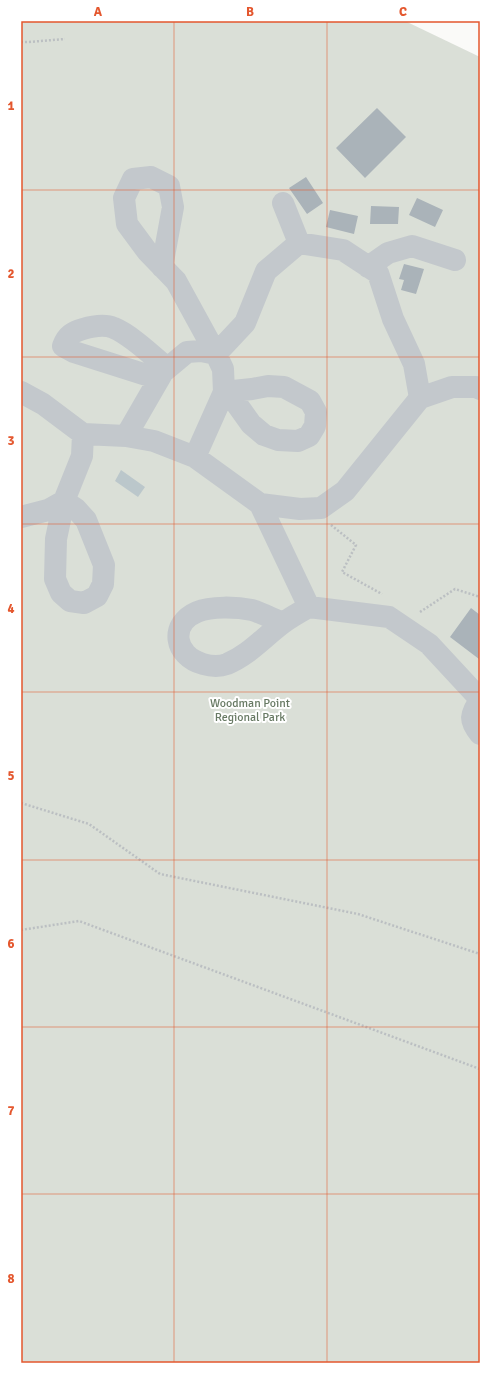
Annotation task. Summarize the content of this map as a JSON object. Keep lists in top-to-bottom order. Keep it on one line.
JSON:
{"parks":["Woodman Point Regional Park"],"grid":{"columns":["A","B","C"],"rows":["1","2","3","4","5","6","7","8"]}}
